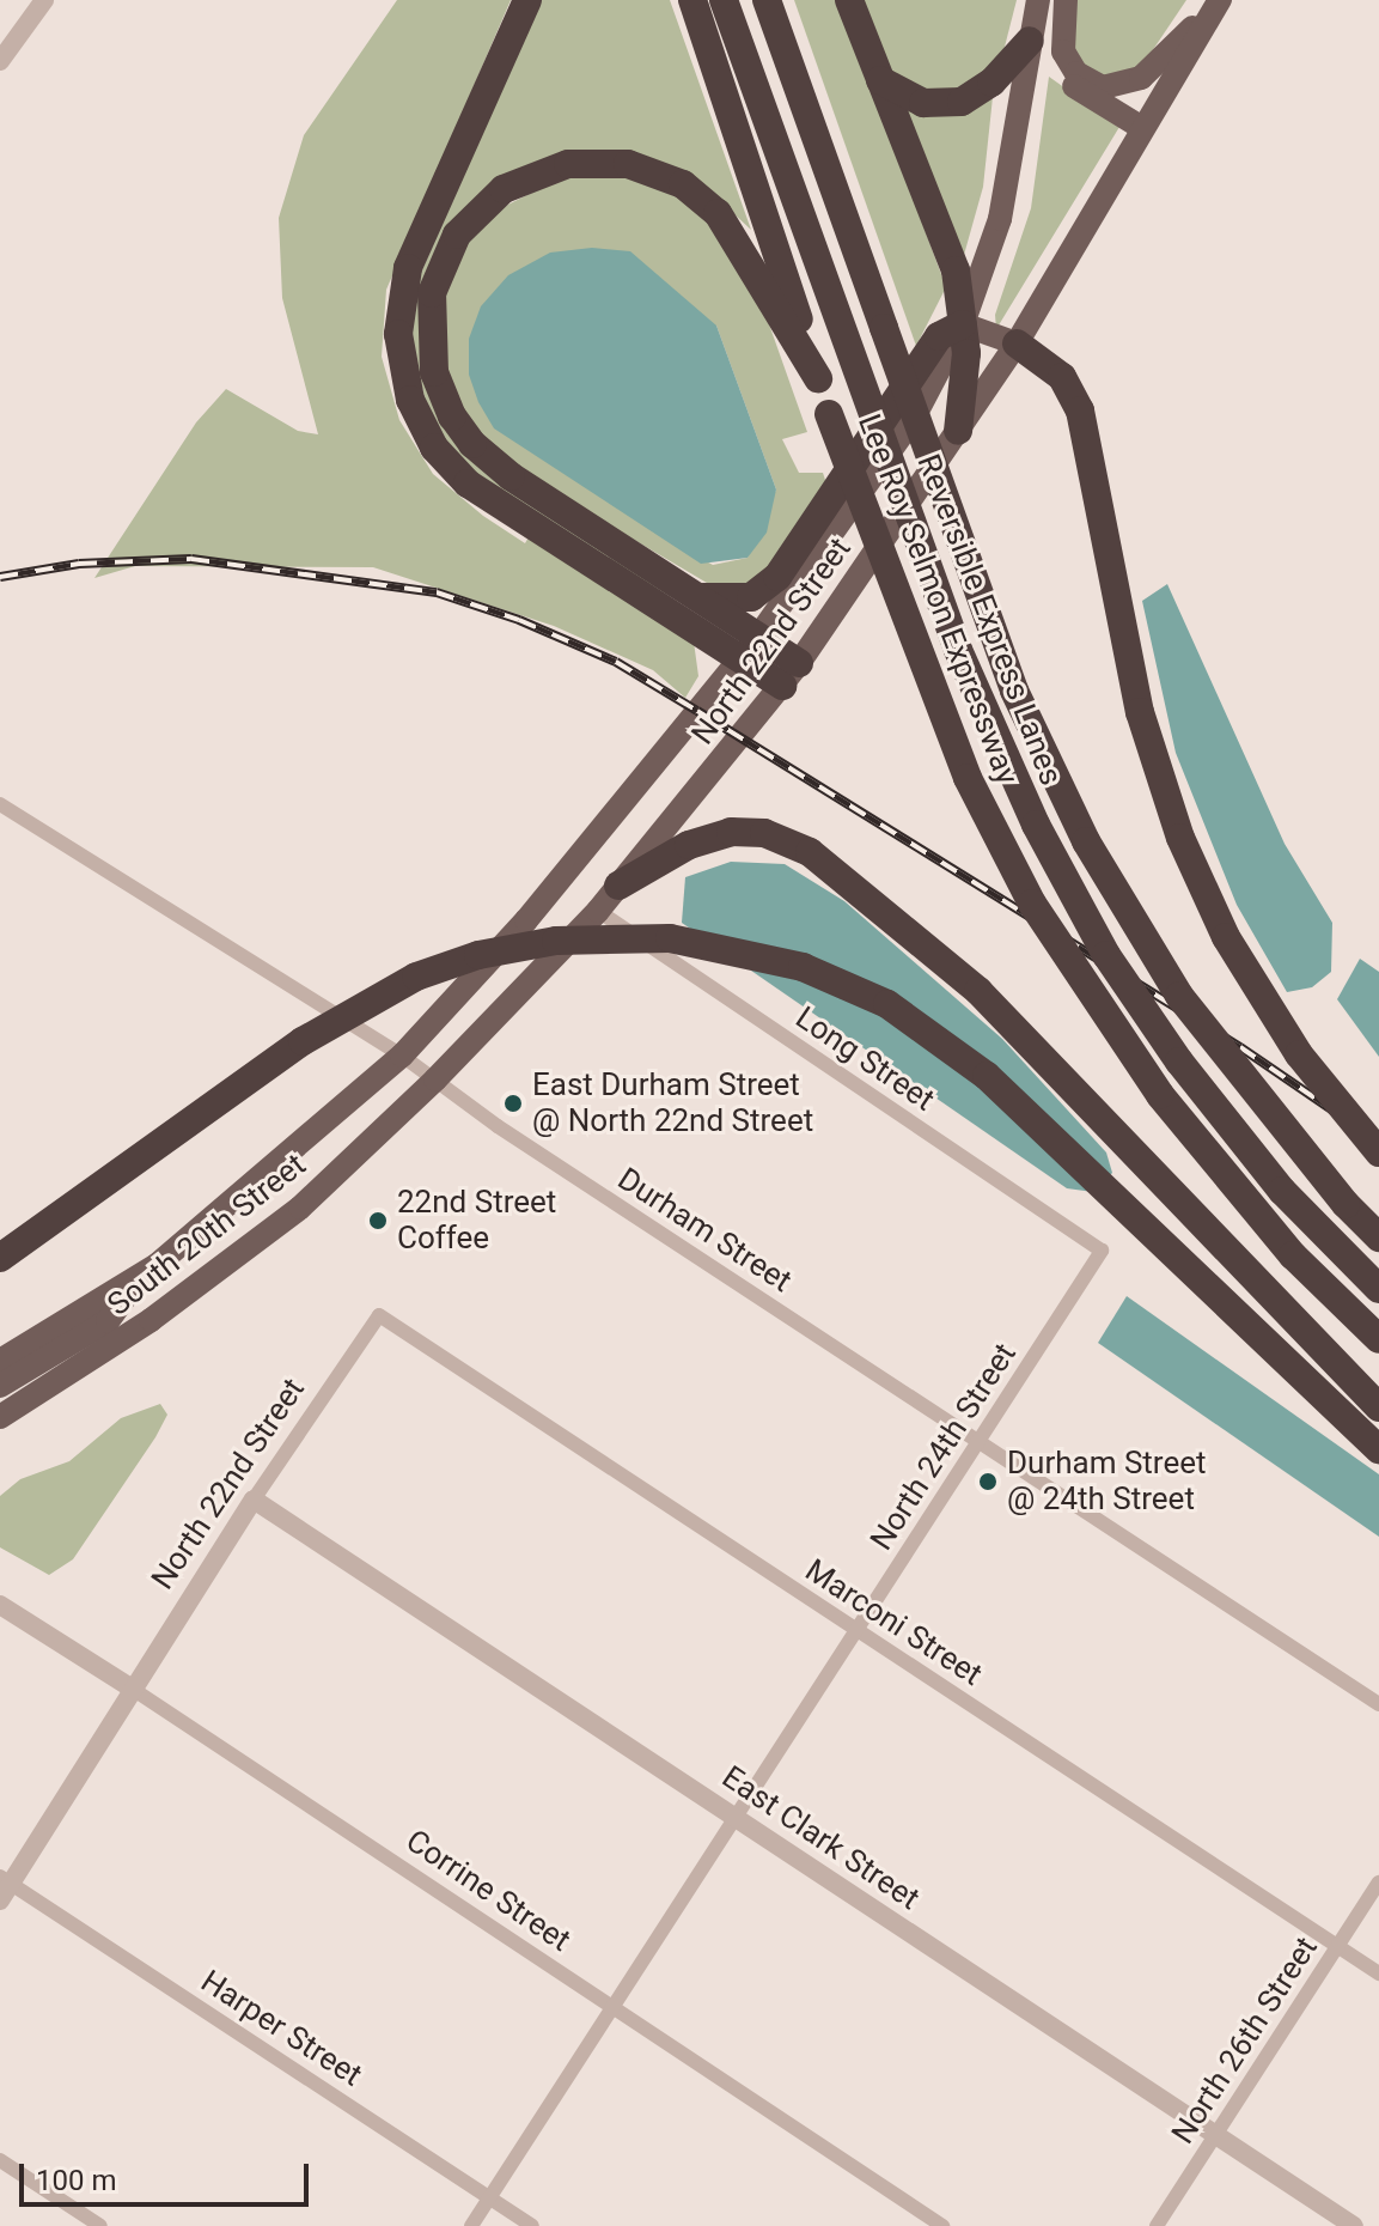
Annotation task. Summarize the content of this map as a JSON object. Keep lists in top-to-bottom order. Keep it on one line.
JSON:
{"streets":{"highway":["Lee Roy Selmon Expressway","Reversible Express Lanes"],"main road":["North 22nd Street","South 20th Street"],"street":["Long Street","Durham Street","North 24th Street","Marconi Street","East Clark Street","Corrine Street","Harper Street","North 26th Street"]},"crossings":[["North 22nd Street","Long Street"],["North 22nd Street","Durham Street"],["North 22nd Street","South 20th Street"],["North 22nd Street","Marconi Street"],["North 22nd Street","East Clark Street"],["North 22nd Street","Corrine Street"],["North 22nd Street","Harper Street"],["Long Street","North 24th Street"],["Durham Street","South 20th Street"],["Durham Street","North 24th Street"],["North 24th Street","Marconi Street"],["North 24th Street","East Clark Street"],["North 24th Street","Corrine Street"],["North 24th Street","Harper Street"],["Marconi Street","North 26th Street"],["East Clark Street","North 26th Street"]],"places":["East Durham Street @ North 22nd Street","22nd Street Coffee","Durham Street @ 24th Street"],"scale_bar":"100 m"}
